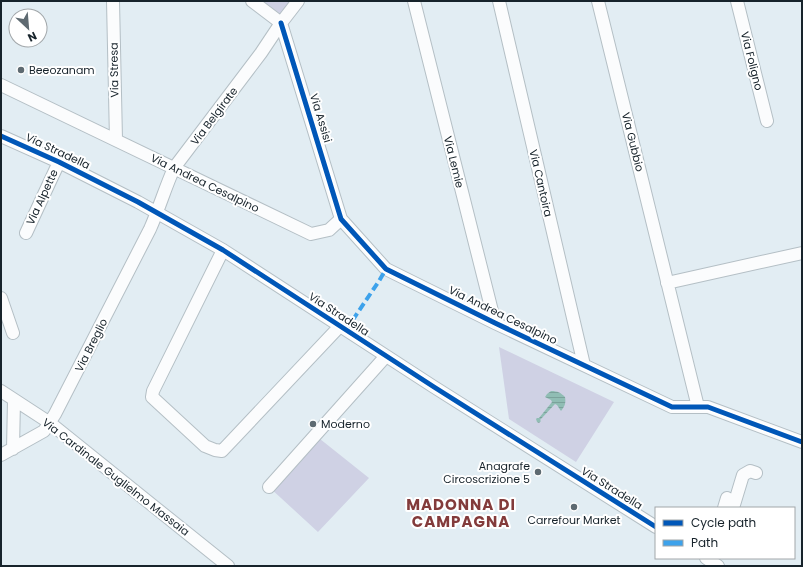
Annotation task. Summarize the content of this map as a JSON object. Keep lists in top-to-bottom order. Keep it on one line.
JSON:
{"streets":{"street":["Via Foligno","Via Stresa","Via Belgirate","Via Assisi","Via Gubbio","Via Stradella","Via Lemie","Via Andrea Cesalpino","Via Cantoira","Via Alpette","Via Breglio","Via Cardinale Guglielmo Massaia"]},"crossings":[["Via Stresa","Via Andrea Cesalpino"],["Via Belgirate","Via Assisi"],["Via Belgirate","Via Stradella"],["Via Belgirate","Via Andrea Cesalpino"],["Via Belgirate","Via Breglio"],["Via Assisi","Via Andrea Cesalpino"],["Via Gubbio","Via Andrea Cesalpino"],["Via Stradella","Via Alpette"],["Via Stradella","Via Breglio"],["Via Lemie","Via Andrea Cesalpino"],["Via Andrea Cesalpino","Via Cantoira"],["Via Breglio","Via Cardinale Guglielmo Massaia"]],"districts":["MADONNA DI CAMPAGNA"],"places":["Beeozanam","Moderno","Anagrafe Circoscrizione 5","Carrefour Market"],"legend":["Cycle path","Path"],"north":"bottom right"}
